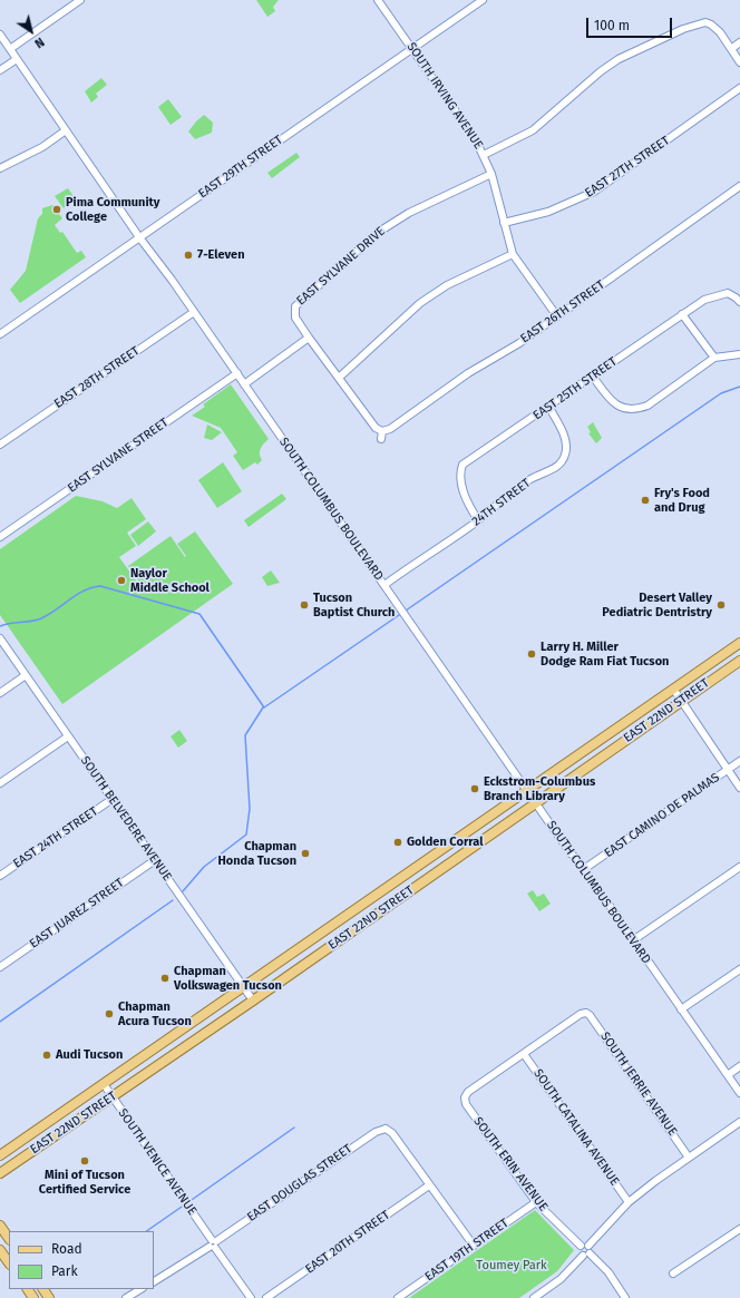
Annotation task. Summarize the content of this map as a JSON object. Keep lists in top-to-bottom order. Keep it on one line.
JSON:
{"streets":{"main road":["EAST 22ND STREET"],"street":["SOUTH IRVING AVENUE","EAST 29TH STREET","EAST 27TH STREET","EAST SYLVANE DRIVE","EAST 26TH STREET","EAST 28TH STREET","EAST 25TH STREET","EAST SYLVANE STREET","24TH STREET","SOUTH COLUMBUS BOULEVARD","EAST CAMINO DE PALMAS","SOUTH BELVEDERE AVENUE","EAST 24TH STREET","EAST JUAREZ STREET","SOUTH JERRIE AVENUE","SOUTH CATALINA AVENUE","SOUTH VENICE AVENUE","SOUTH ERIN AVENUE","EAST DOUGLAS STREET","EAST 20TH STREET","EAST 19TH STREET"]},"crossings":[["SOUTH IRVING AVENUE","EAST 29TH STREET"],["SOUTH IRVING AVENUE","EAST 27TH STREET"],["SOUTH IRVING AVENUE","EAST SYLVANE DRIVE"],["SOUTH IRVING AVENUE","EAST 26TH STREET"],["EAST 29TH STREET","SOUTH COLUMBUS BOULEVARD"],["EAST SYLVANE DRIVE","EAST 26TH STREET"],["EAST 28TH STREET","SOUTH COLUMBUS BOULEVARD"],["EAST 25TH STREET","24TH STREET"],["EAST SYLVANE STREET","SOUTH COLUMBUS BOULEVARD"],["24TH STREET","SOUTH COLUMBUS BOULEVARD"],["SOUTH COLUMBUS BOULEVARD","EAST 22ND STREET"],["SOUTH COLUMBUS BOULEVARD","EAST CAMINO DE PALMAS"],["EAST 22ND STREET","SOUTH BELVEDERE AVENUE"],["EAST 22ND STREET","SOUTH VENICE AVENUE"],["SOUTH BELVEDERE AVENUE","EAST 24TH STREET"],["SOUTH BELVEDERE AVENUE","EAST JUAREZ STREET"],["SOUTH JERRIE AVENUE","SOUTH CATALINA AVENUE"],["SOUTH JERRIE AVENUE","SOUTH ERIN AVENUE"],["SOUTH CATALINA AVENUE","SOUTH ERIN AVENUE"],["SOUTH VENICE AVENUE","EAST DOUGLAS STREET"],["SOUTH ERIN AVENUE","EAST 19TH STREET"],["EAST DOUGLAS STREET","EAST 20TH STREET"]],"parks":["Toumey Park"],"places":["Pima Community College","7-Eleven","Fry's Food and Drug","Naylor Middle School","Tucson Baptist Church","Desert Valley Pediatric Dentristry","Larry H. Miller Dodge Ram Fiat Tucson","Eckstrom-Columbus Branch Library","Golden Corral","Chapman Honda Tucson","Chapman Volkswagen Tucson","Chapman Acura Tucson","Audi Tucson","Mini of Tucson Certified Service"],"legend":["Road","Park"],"scale_bar":"100 m","north":"bottom right"}
